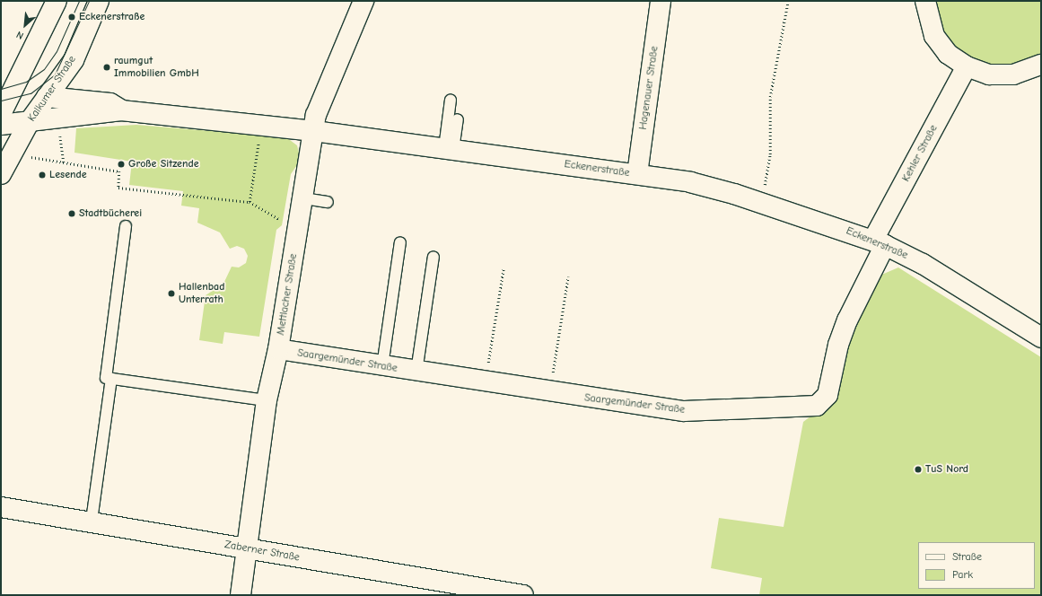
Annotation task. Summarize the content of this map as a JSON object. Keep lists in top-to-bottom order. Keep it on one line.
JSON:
{"streets":{"street":["Hagenauer Straße","Kalkumer Straße","Kehler Straße","Eckenerstraße","Mettlacher Straße","Saargemünder Straße","Zaberner Straße"]},"crossings":[["Hagenauer Straße","Eckenerstraße"],["Kalkumer Straße","Eckenerstraße"],["Kehler Straße","Eckenerstraße"],["Kehler Straße","Saargemünder Straße"],["Eckenerstraße","Mettlacher Straße"],["Eckenerstraße","Saargemünder Straße"],["Mettlacher Straße","Saargemünder Straße"],["Mettlacher Straße","Zaberner Straße"]],"places":["Eckenerstraße","raumgut Immobilien GmbH","Große Sitzende","Lesende","Stadtbücherei","Hallenbad Unterrath","TuS Nord"],"legend":["Straße","Park"],"north":"bottom left"}
